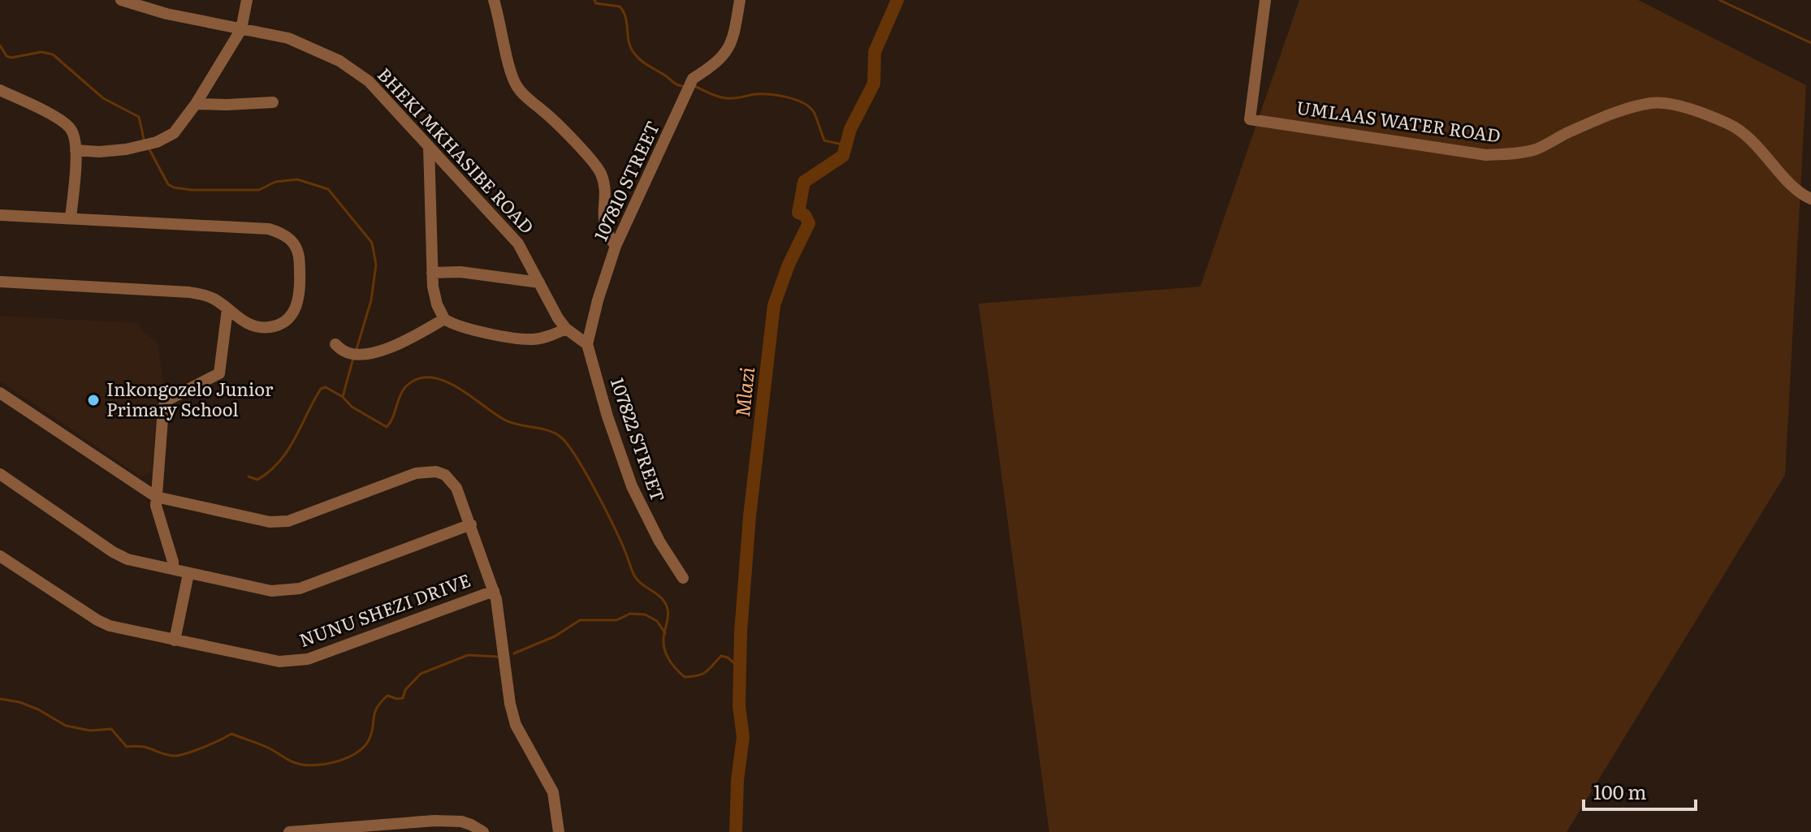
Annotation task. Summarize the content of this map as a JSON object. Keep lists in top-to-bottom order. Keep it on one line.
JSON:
{"streets":{"street":["UMLAAS WATER ROAD","BHEKI MKHASIBE ROAD","107810 STREET","107822 STREET","NUNU SHEZI DRIVE"]},"crossings":[["107810 STREET","107822 STREET"]],"water":["Mlazi"],"places":["Inkongozelo Junior Primary School"],"scale_bar":"100 m"}
